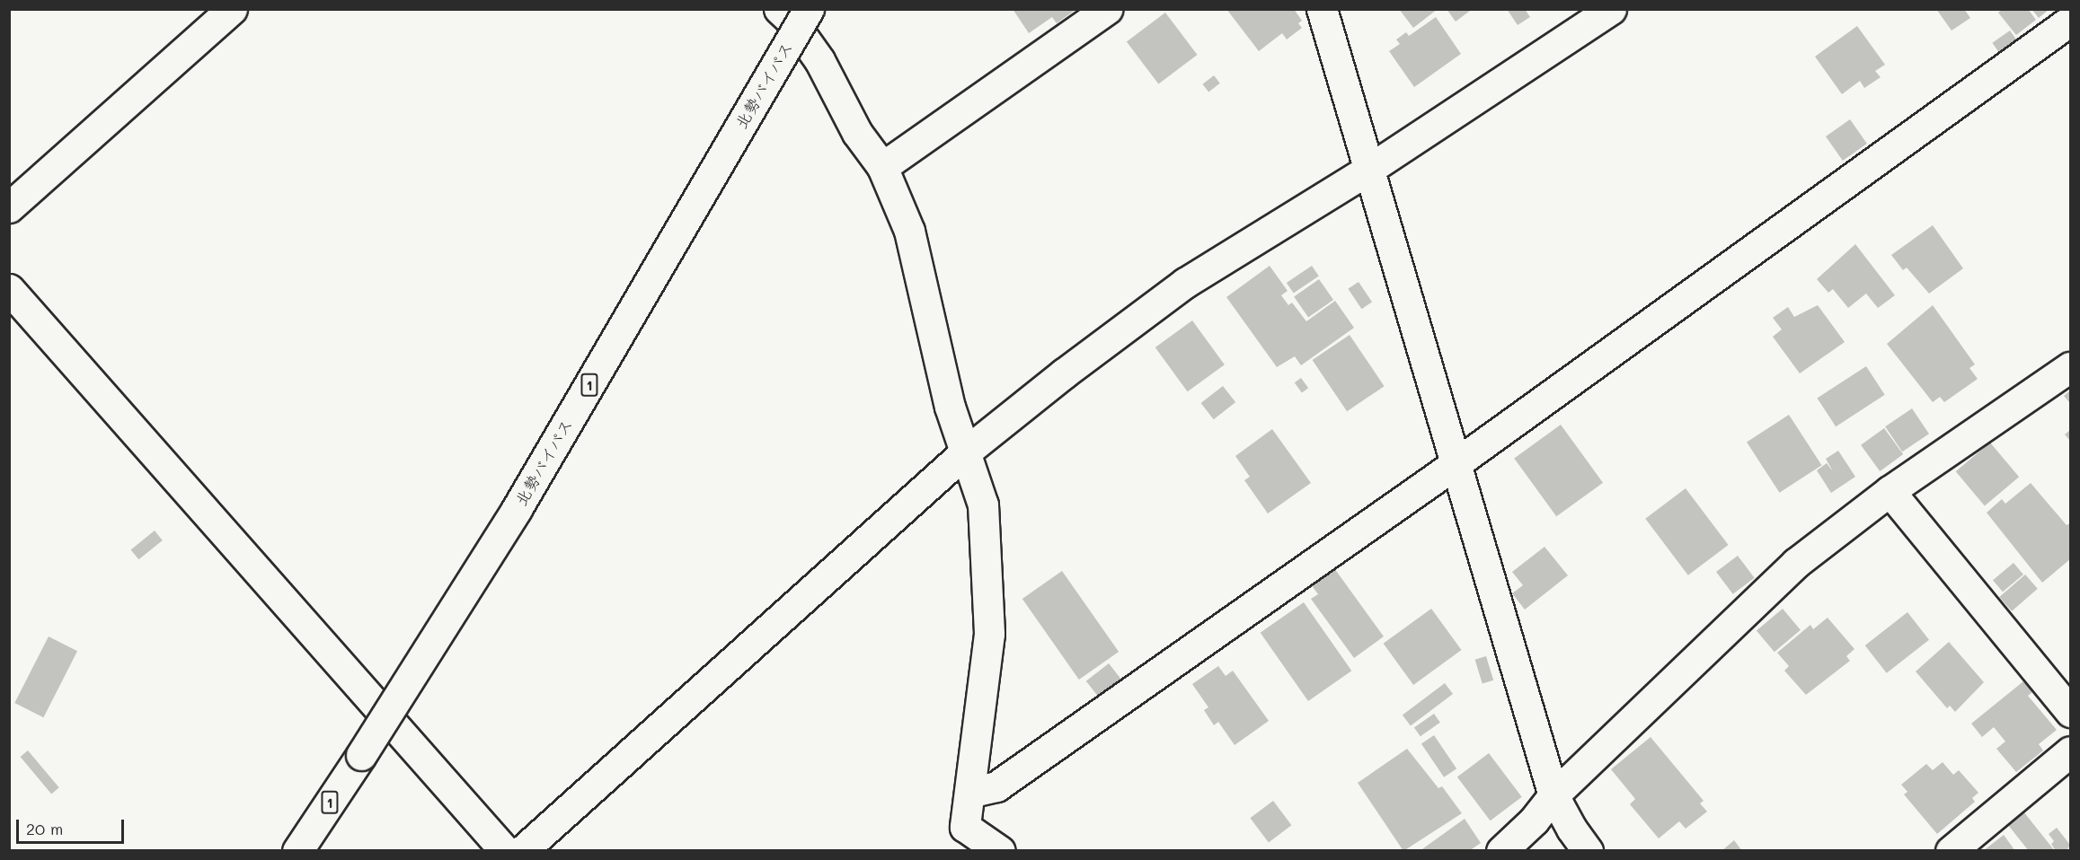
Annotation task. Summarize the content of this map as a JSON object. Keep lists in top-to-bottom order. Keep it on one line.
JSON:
{"streets":{"main road":["北勢バイパス","1"]},"scale_bar":"20 m"}
